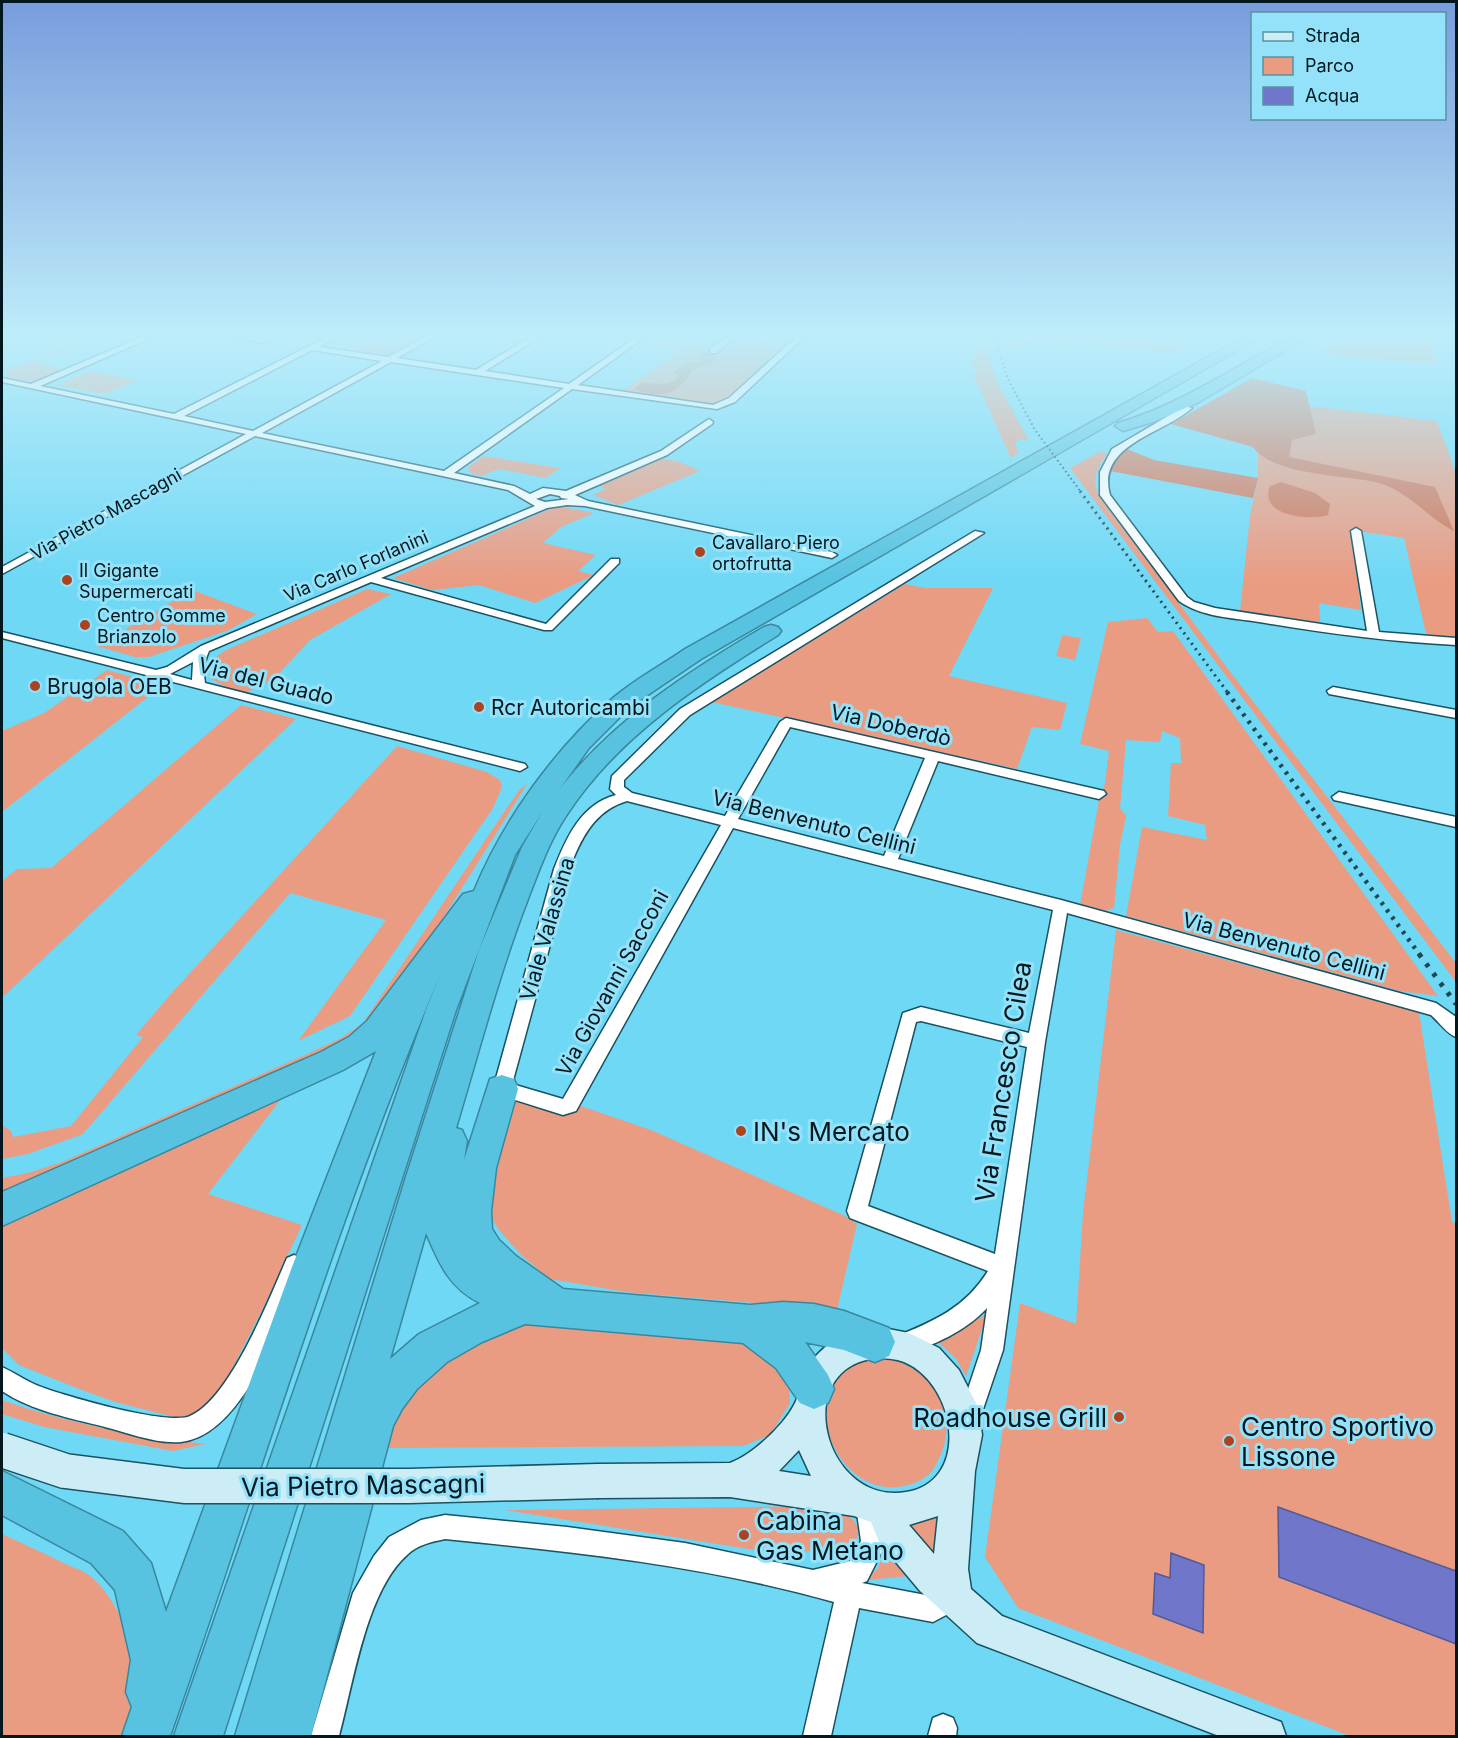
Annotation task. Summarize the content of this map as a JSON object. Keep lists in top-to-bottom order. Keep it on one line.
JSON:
{"streets":{"main road":["Via Pietro Mascagni"],"street":["Via Carlo Forlanini","Via del Guado","Via Doberdò","Via Benvenuto Cellini","Viale Valassina","Via Giovanni Sacconi","Via Francesco Cilea"]},"crossings":[["Via Pietro Mascagni","Via Francesco Cilea"],["Via Carlo Forlanini","Via del Guado"],["Via Doberdò","Via Benvenuto Cellini"],["Via Doberdò","Via Giovanni Sacconi"],["Via Benvenuto Cellini","Viale Valassina"],["Via Benvenuto Cellini","Via Giovanni Sacconi"],["Via Benvenuto Cellini","Via Francesco Cilea"],["Viale Valassina","Via Giovanni Sacconi"]],"places":["Cavallaro Piero ortofrutta","Il Gigante Supermercati","Centro Gomme Brianzolo","Brugola OEB","Rcr Autoricambi","IN's Mercato","Roadhouse Grill","Centro Sportivo Lissone","Cabina Gas Metano"],"legend":["Strada","Parco","Acqua"]}
